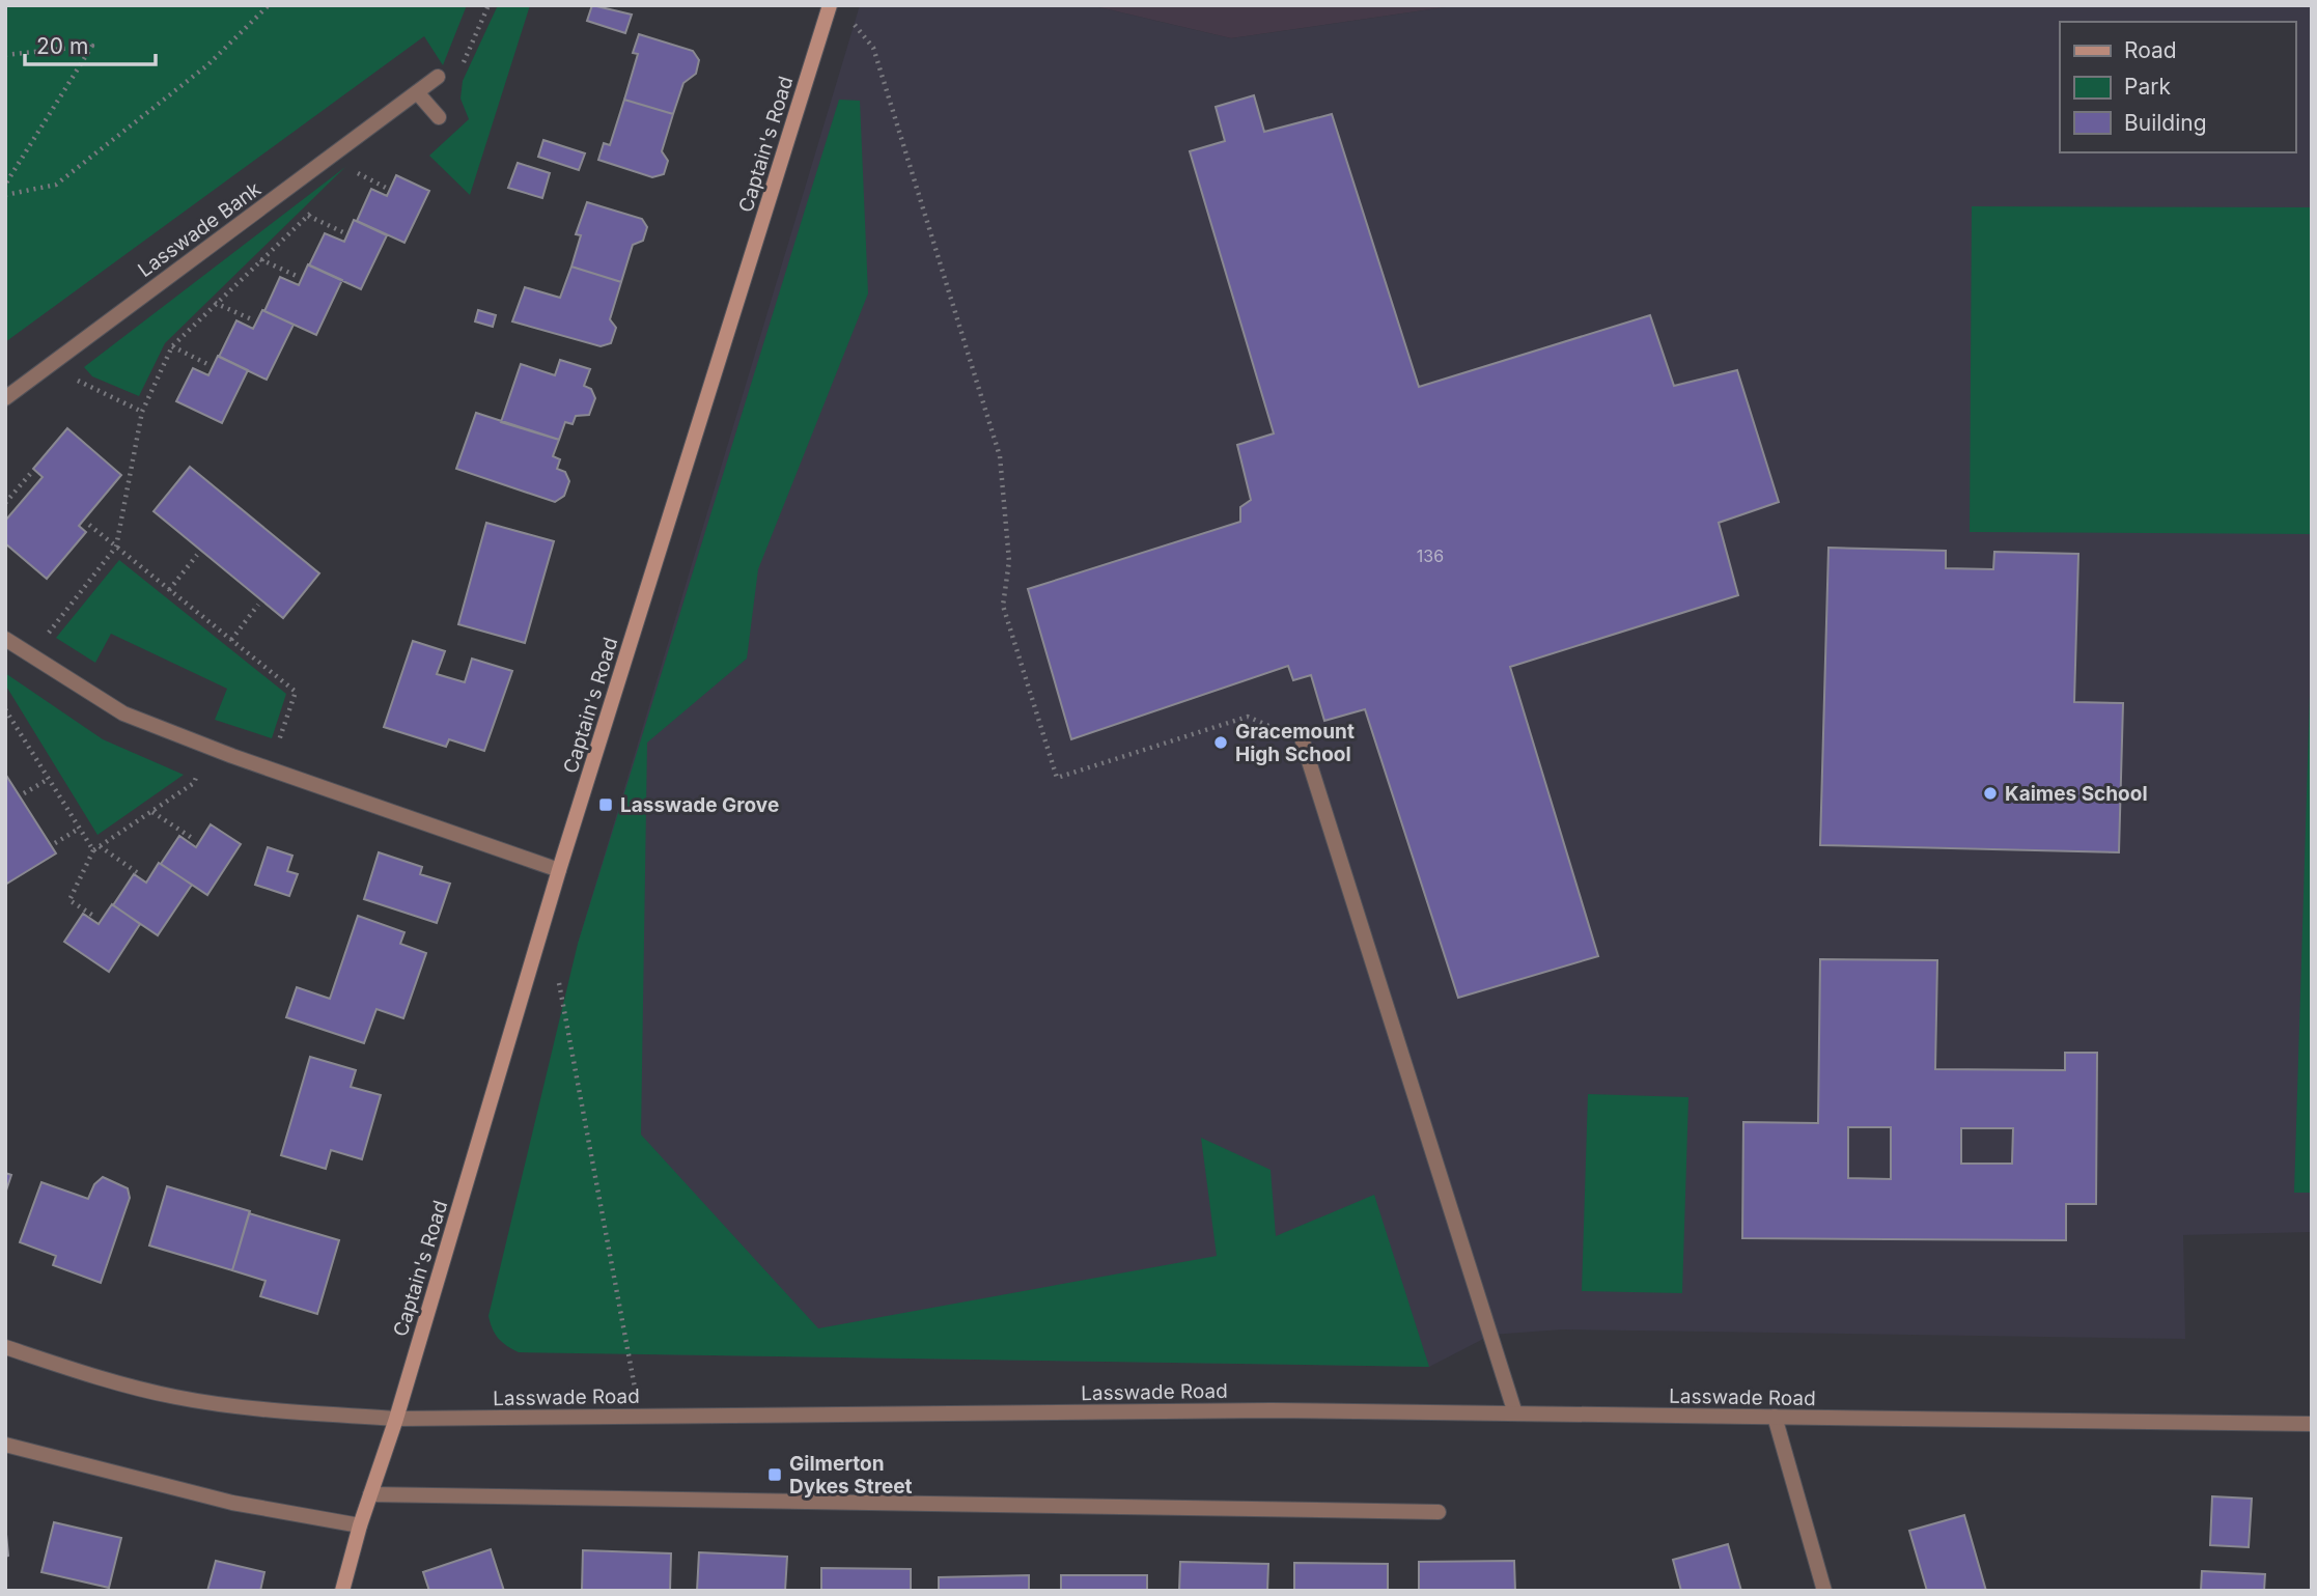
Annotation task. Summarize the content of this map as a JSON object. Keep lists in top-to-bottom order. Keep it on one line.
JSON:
{"streets":{"main road":["Captain's Road"],"street":["Lasswade Bank","Lasswade Road"]},"crossings":[["Captain's Road","Lasswade Road"]],"places":{"other":["Gracemount High School","Kaimes School"],"transit":["Lasswade Grove","Gilmerton Dykes Street"]},"house_numbers":["136"],"legend":["Road","Park","Building"],"scale_bar":"20 m"}
